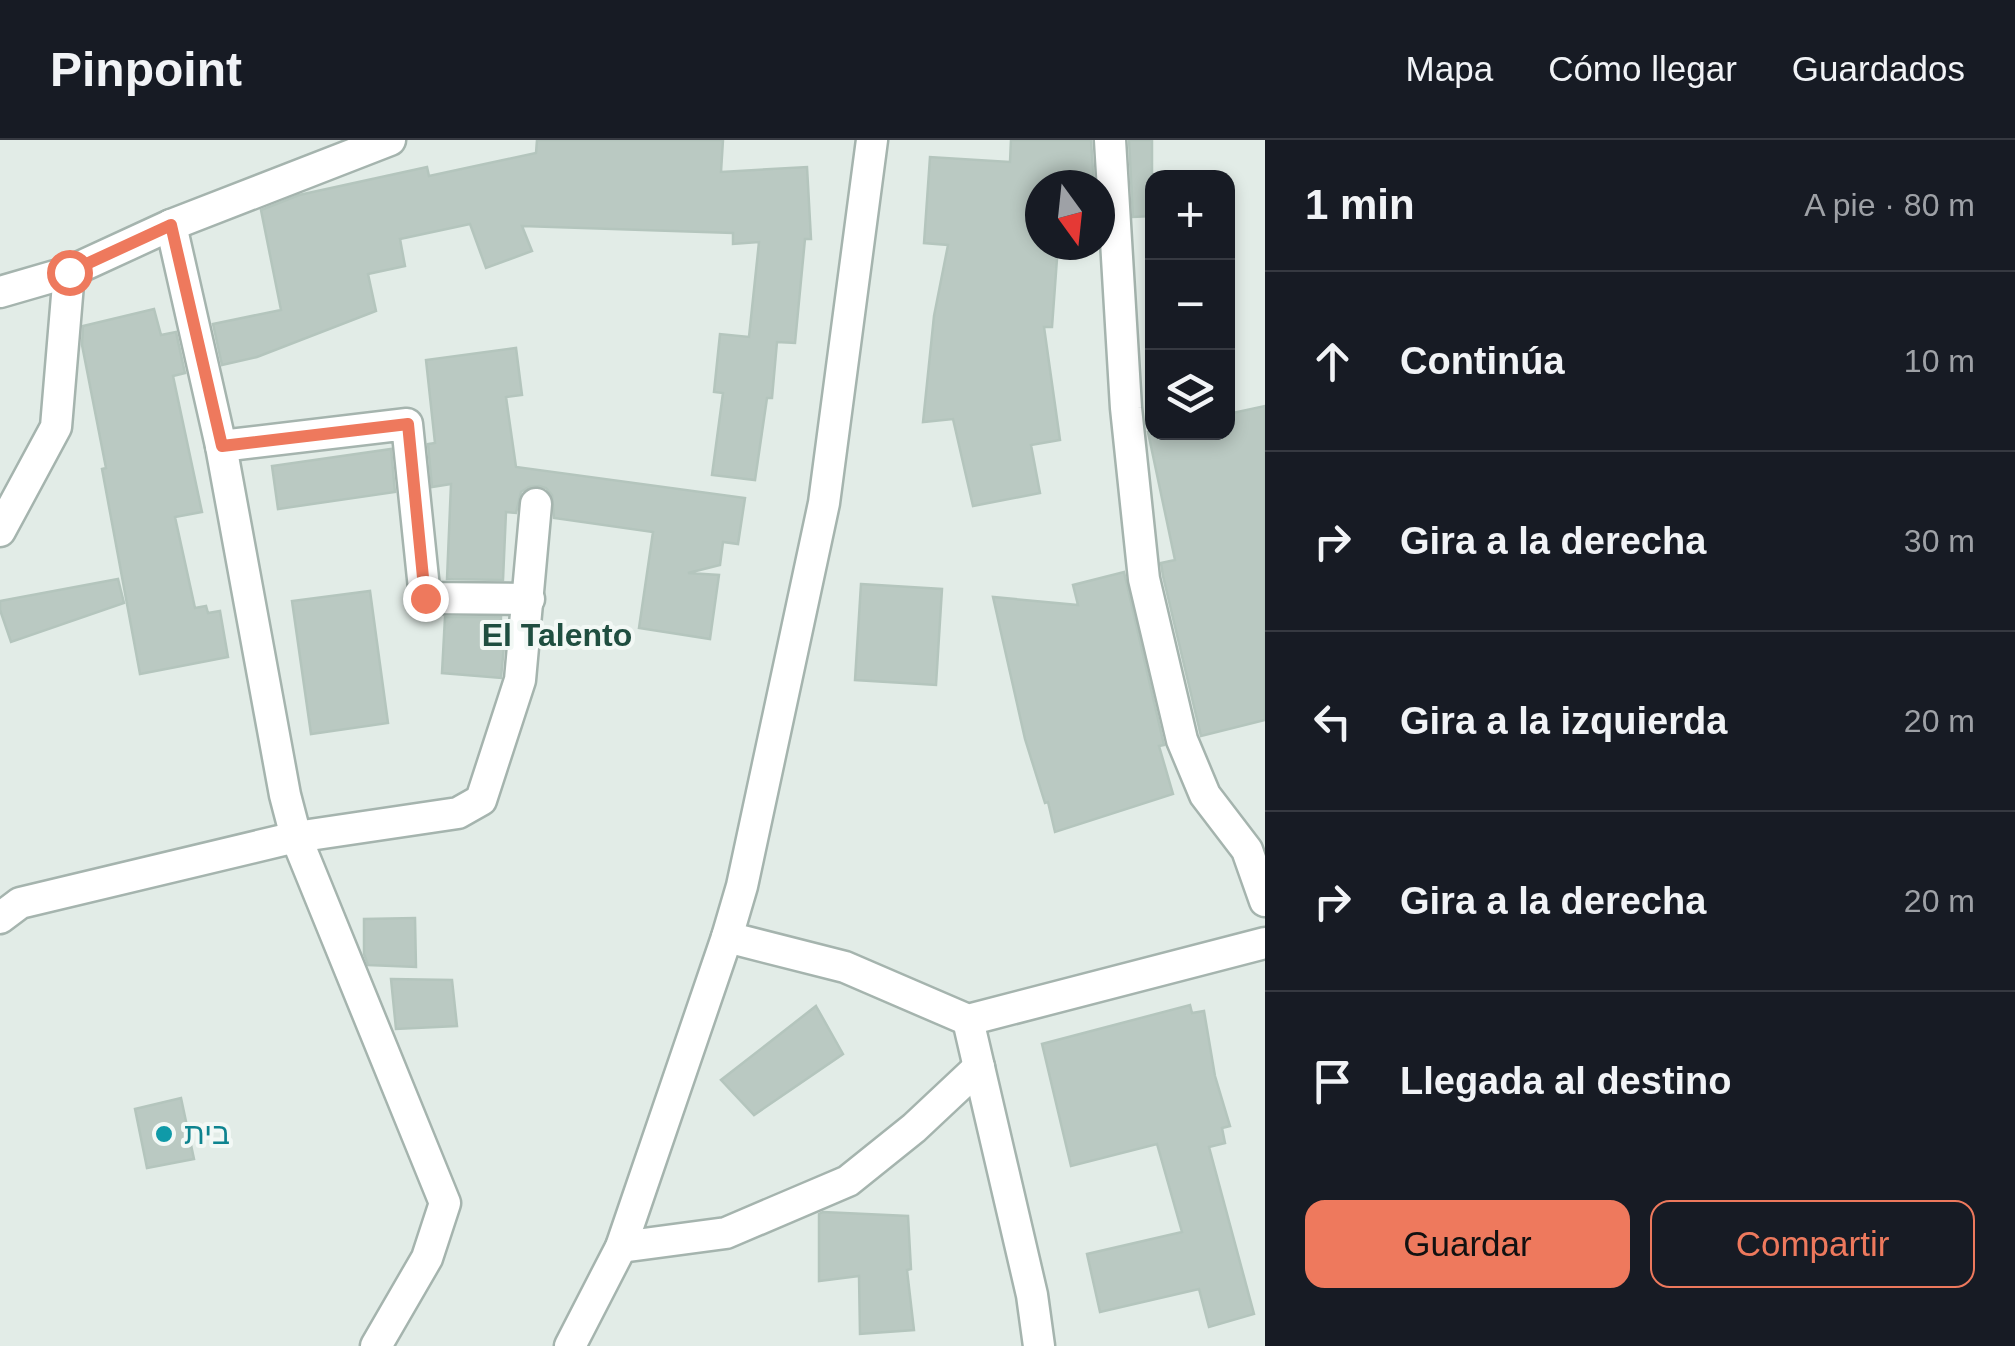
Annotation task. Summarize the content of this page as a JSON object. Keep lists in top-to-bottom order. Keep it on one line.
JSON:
{"districts":["El Talento"],"places":["בית"],"north":"bottom","page":{"header":"Pinpoint","nav":["Mapa","Cómo llegar","Guardados"],"heading":["1 min","A pie · 80 m"],"map_buttons":["+","−"],"list":[["Continúa","10 m"],["Gira a la derecha","30 m"],["Gira a la izquierda","20 m"],["Gira a la derecha","20 m"],"Llegada al destino"],"buttons":["Guardar","Compartir"]}}
